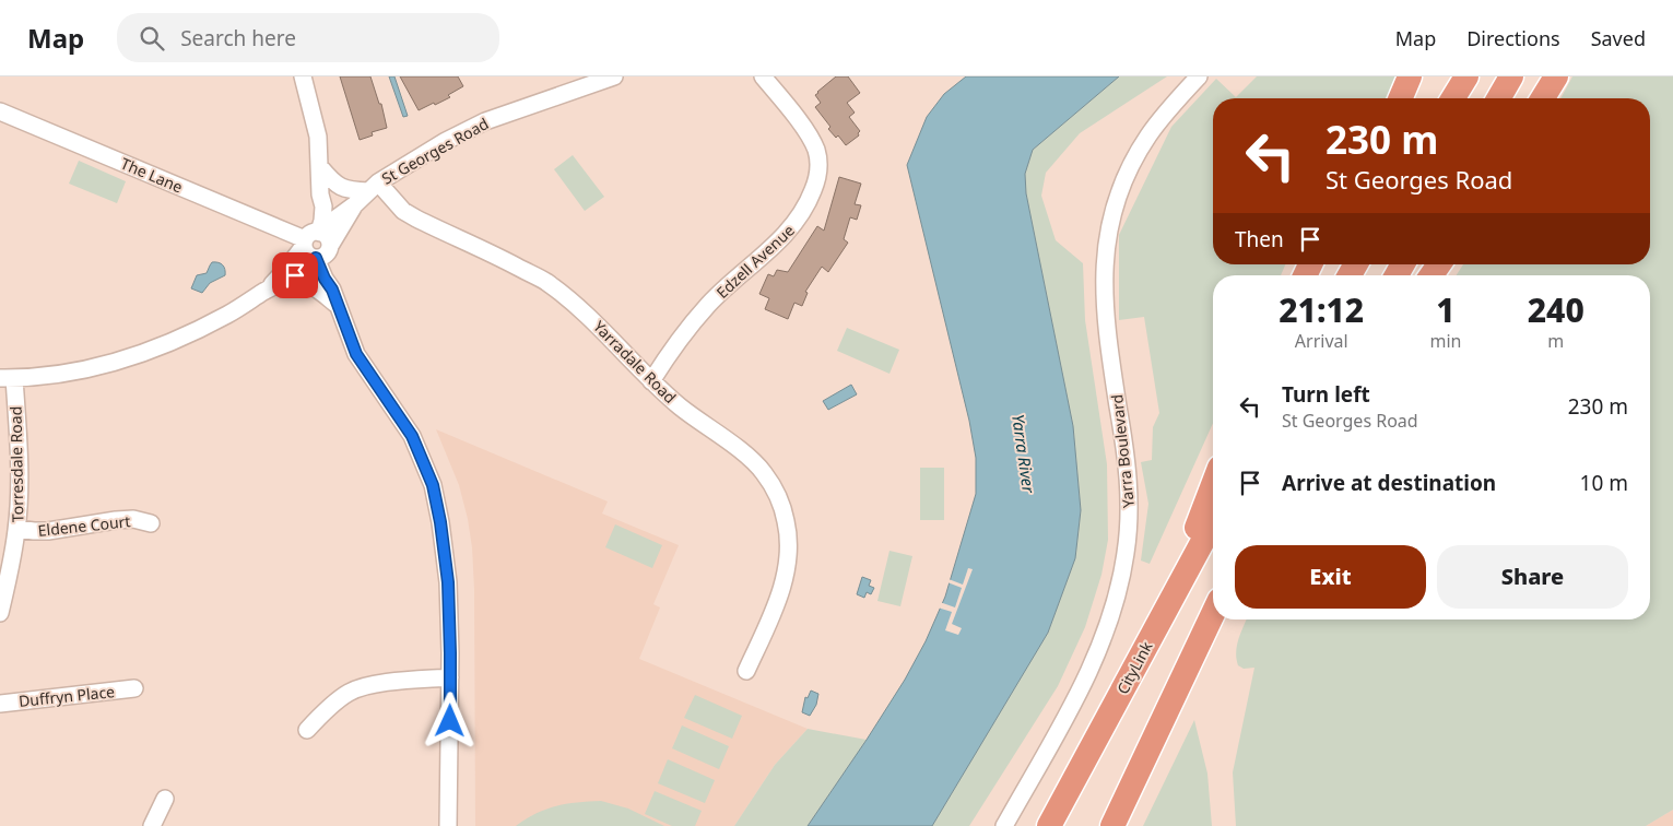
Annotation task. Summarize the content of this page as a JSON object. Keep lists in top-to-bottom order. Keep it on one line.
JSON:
{"streets":{"highway":["CityLink"],"street":["St Georges Road","The Lane","Edzell Avenue","Yarradale Road","Yarra Boulevard","Torresdale Road","Eldene Court","Duffryn Place"]},"crossings":[["St Georges Road","The Lane"],["St Georges Road","Yarradale Road"],["St Georges Road","Torresdale Road"],["Edzell Avenue","Yarradale Road"],["Torresdale Road","Eldene Court"]],"water":["Yarra River"],"page":{"header":"Map","search":"Search here","nav":["Map","Directions","Saved"],"turn":["230 m","St Georges Road"],"then":"Then","eta":["21:12","Arrival","1","min","240","m"],"list":[{"name":"Turn left","note":"St Georges Road","value":"230 m"},{"name":"Arrive at destination","value":"10 m"}],"buttons":["Exit","Share"]}}
